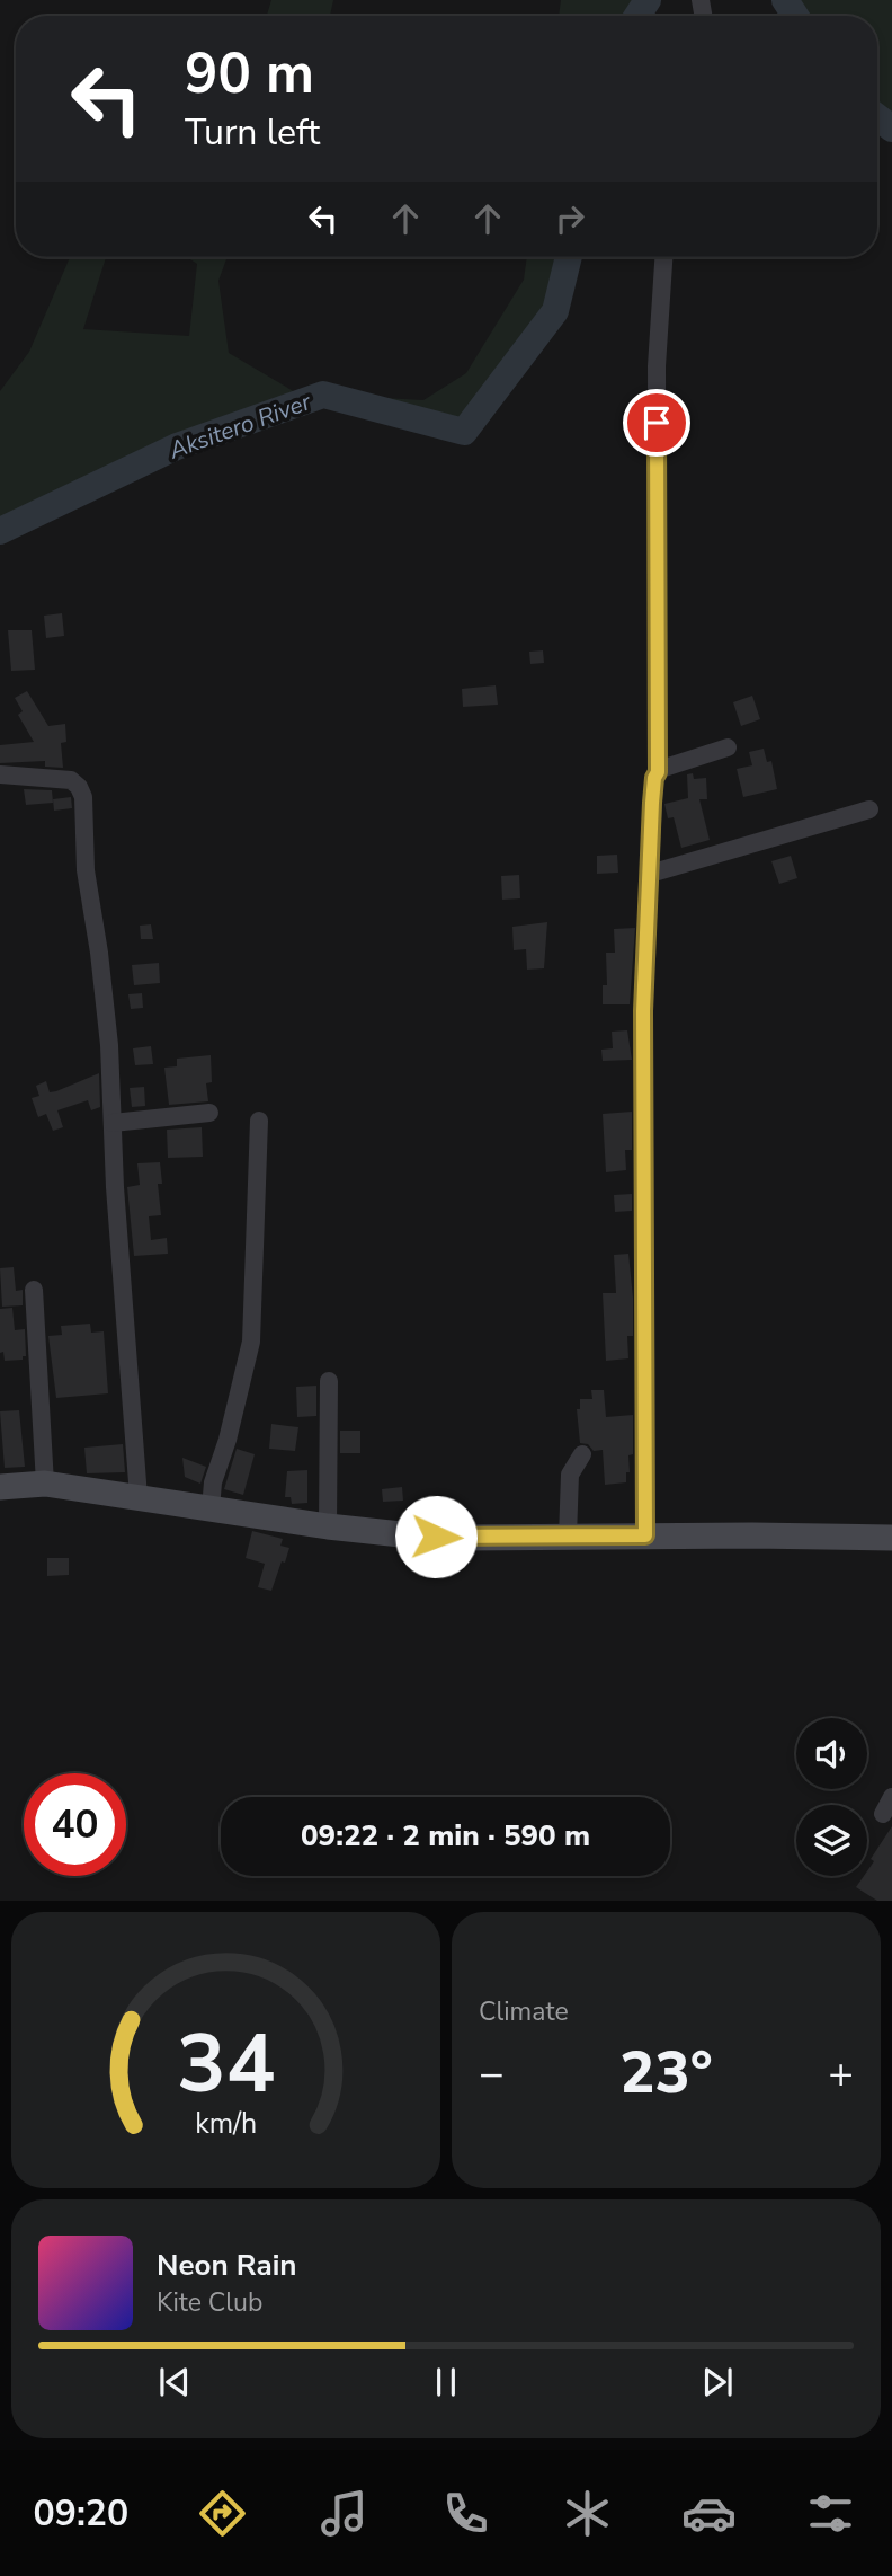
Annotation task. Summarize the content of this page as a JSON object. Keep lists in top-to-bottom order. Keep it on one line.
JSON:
{"water":["Aksitero River"],"page":{"turn":["90 m","Turn left"],"limit":"40","trip":"09:22 · 2 min · 590 m","tile":"Climate","heat":["−","23°","+"],"song":["Neon Rain","Kite Club"],"tabs":"09:20","gauge":["34","km/h"]}}
